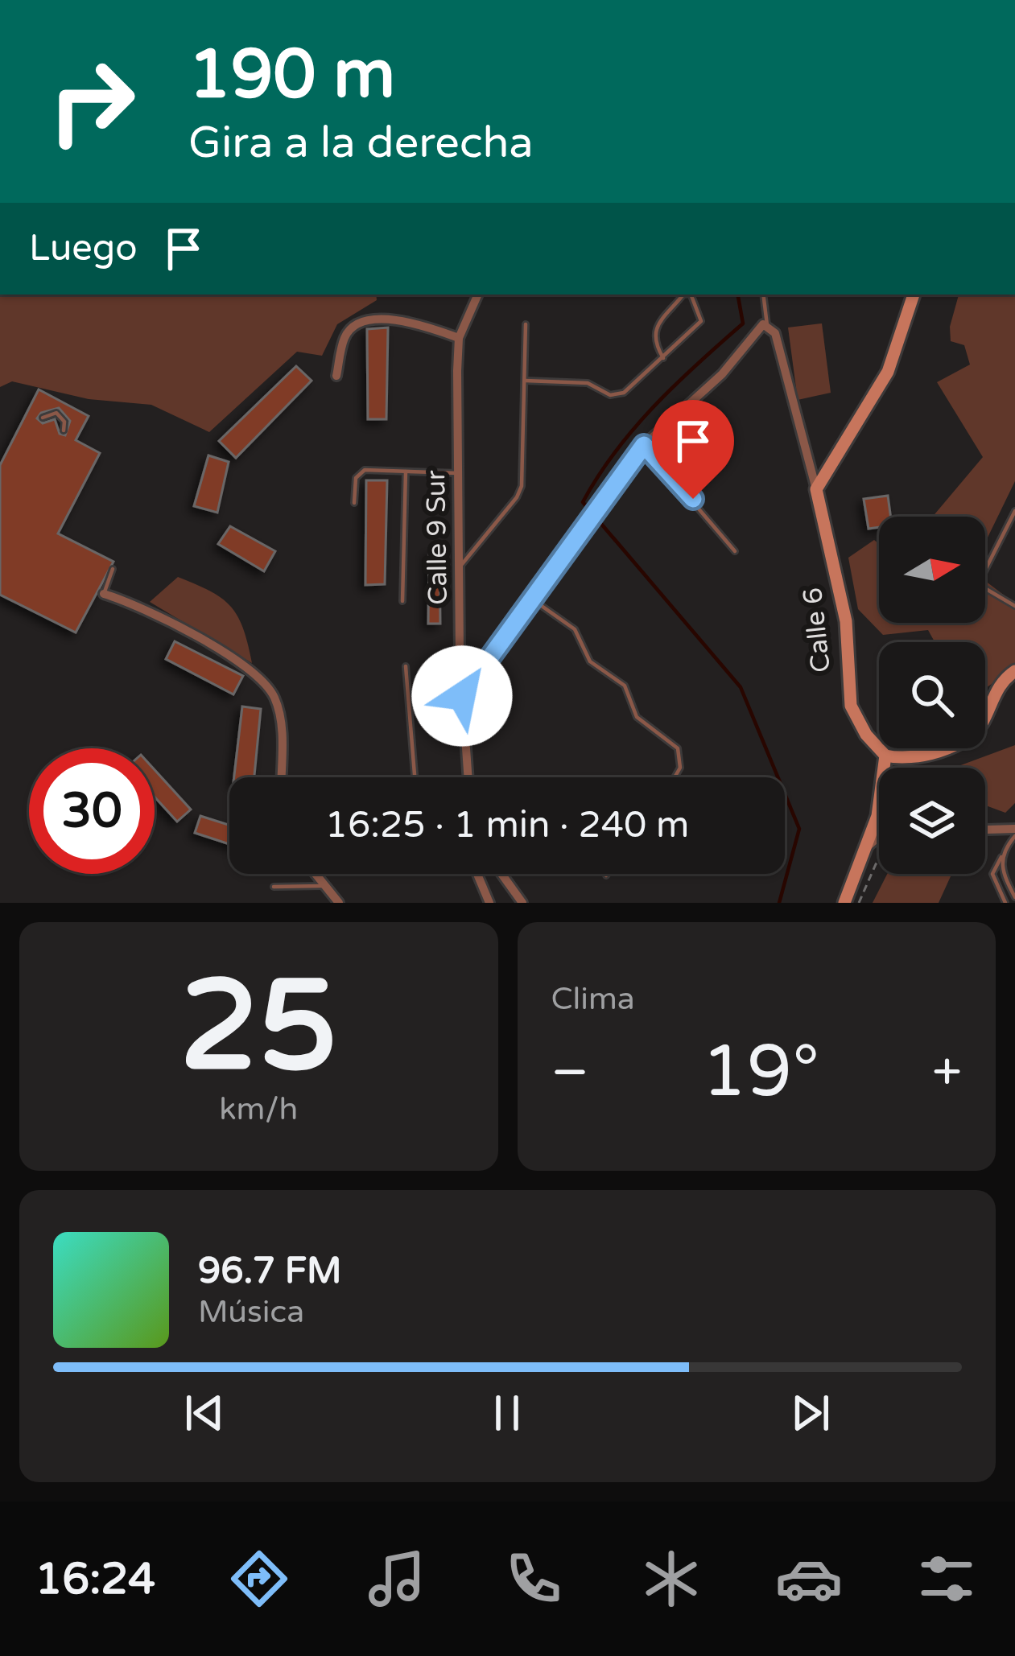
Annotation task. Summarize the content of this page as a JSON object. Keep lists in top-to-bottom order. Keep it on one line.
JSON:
{"streets":{"street":["Calle 9 Sur","Calle 6"]},"north":"right","page":{"turn":["190 m","Gira a la derecha"],"then":"Luego","limit":"30","trip":"16:25 · 1 min · 240 m","tile":[["25","km/h"],"Clima"],"heat":["−","19°","+"],"song":["96.7 FM","Música"],"tabs":"16:24"}}
